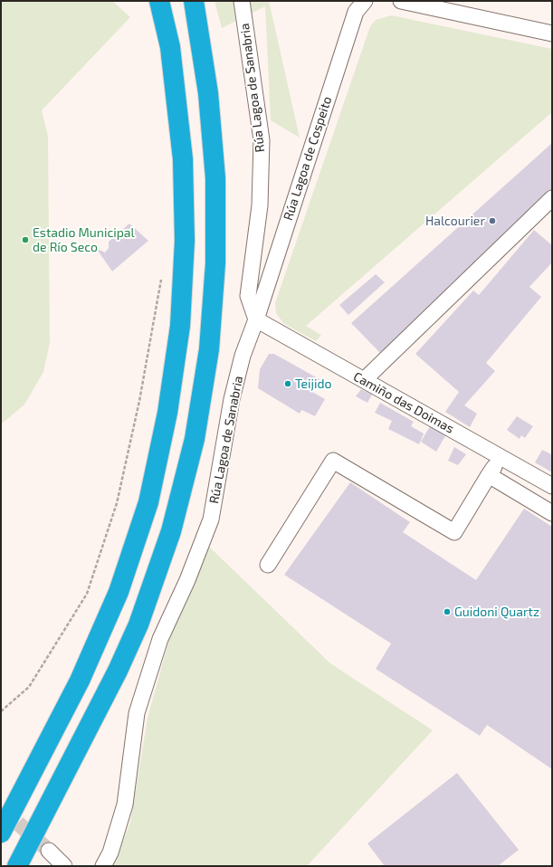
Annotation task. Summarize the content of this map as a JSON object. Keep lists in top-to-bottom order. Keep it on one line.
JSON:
{"streets":{"street":["Rúa Lagoa de Sanabria","Rúa Lagoa de Cospeito","Camiño das Doimas"]},"crossings":[["Rúa Lagoa de Sanabria","Rúa Lagoa de Cospeito"],["Rúa Lagoa de Sanabria","Camiño das Doimas"],["Rúa Lagoa de Cospeito","Camiño das Doimas"]],"places":["Halcourier","Estadio Municipal de Río Seco","Teijido","Guidoni Quartz"]}
